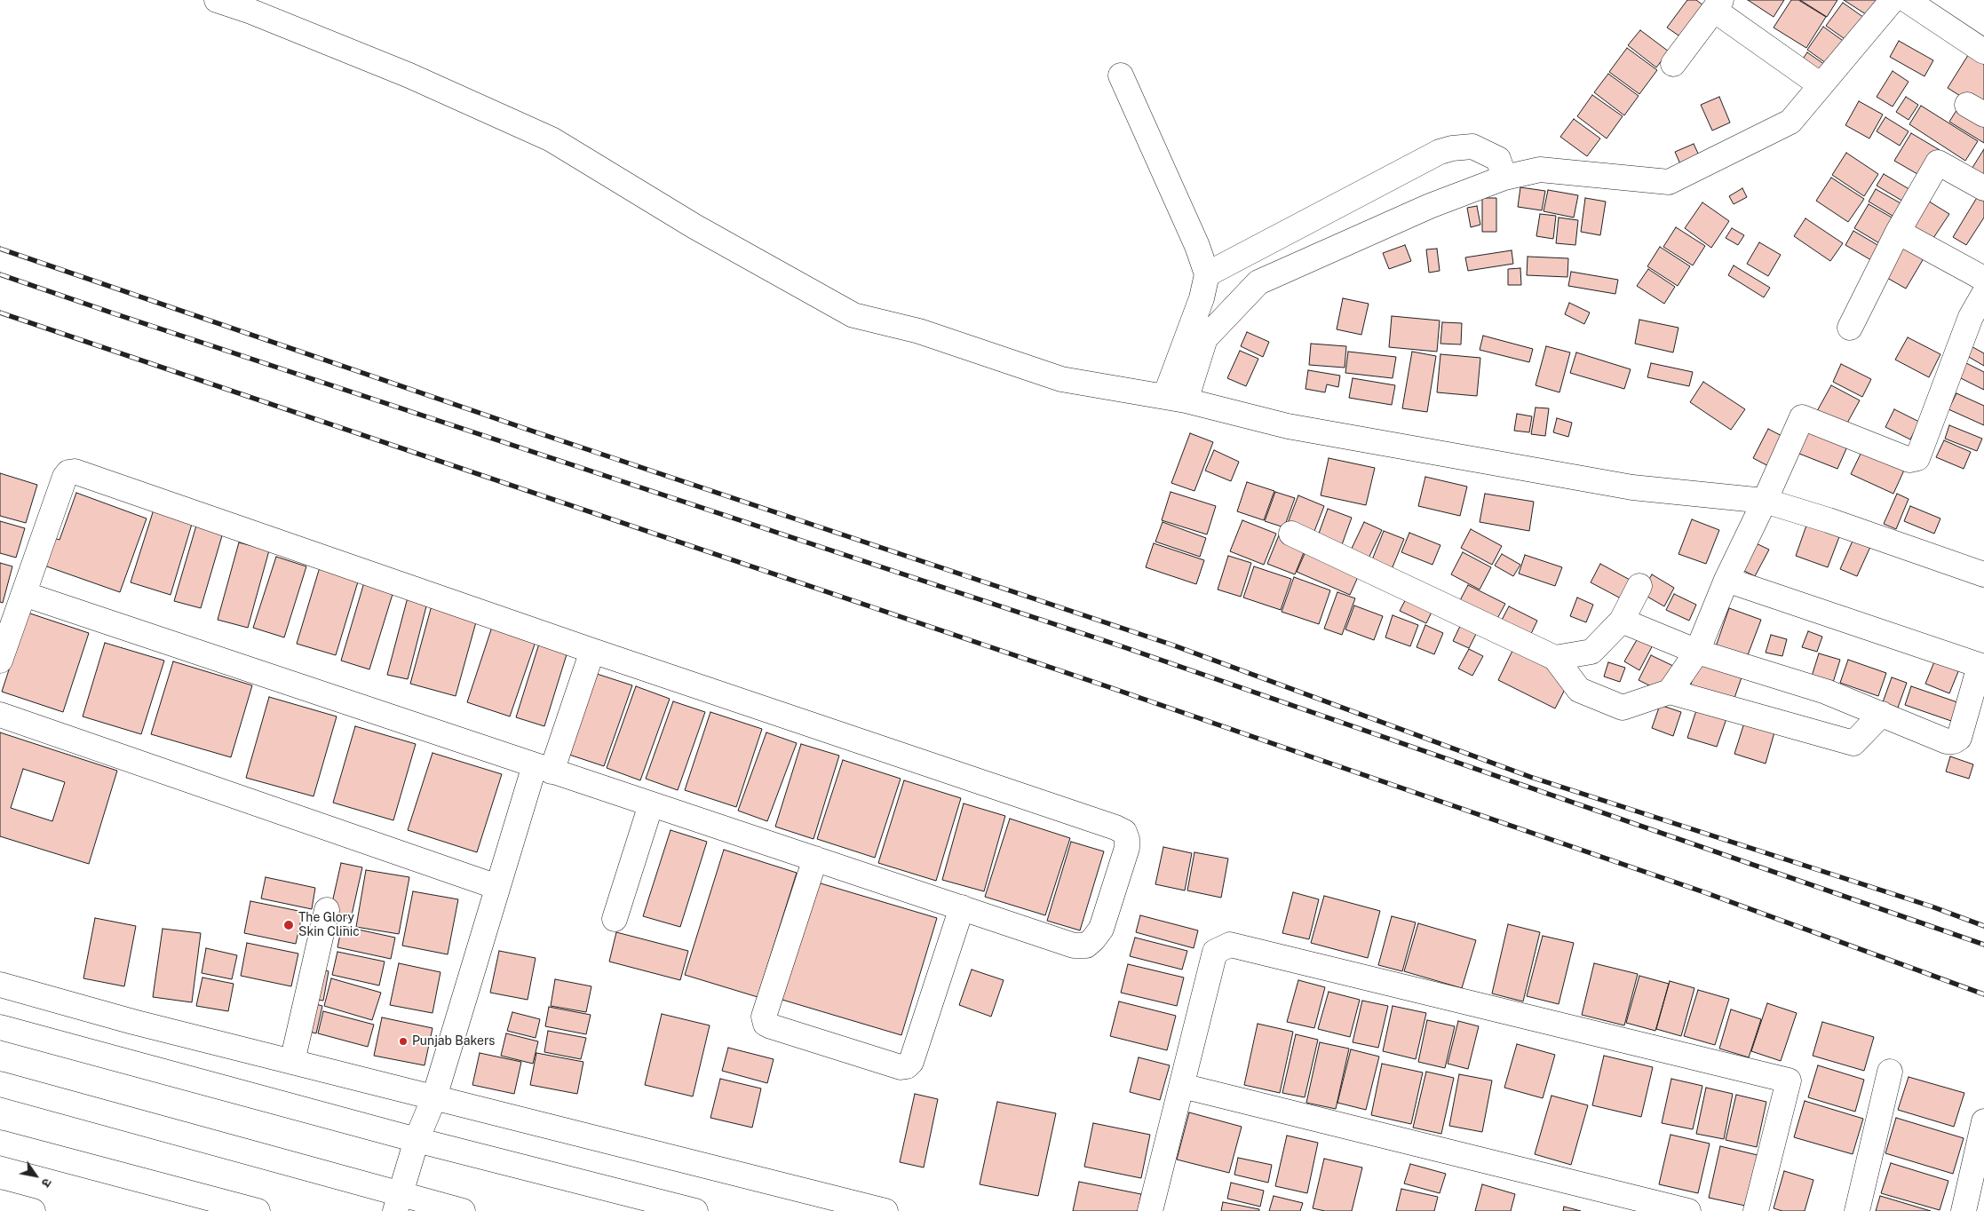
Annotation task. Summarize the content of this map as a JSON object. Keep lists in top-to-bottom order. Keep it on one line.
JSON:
{"places":["The Glory Skin Clinic","Punjab Bakers"],"north":"bottom right"}
